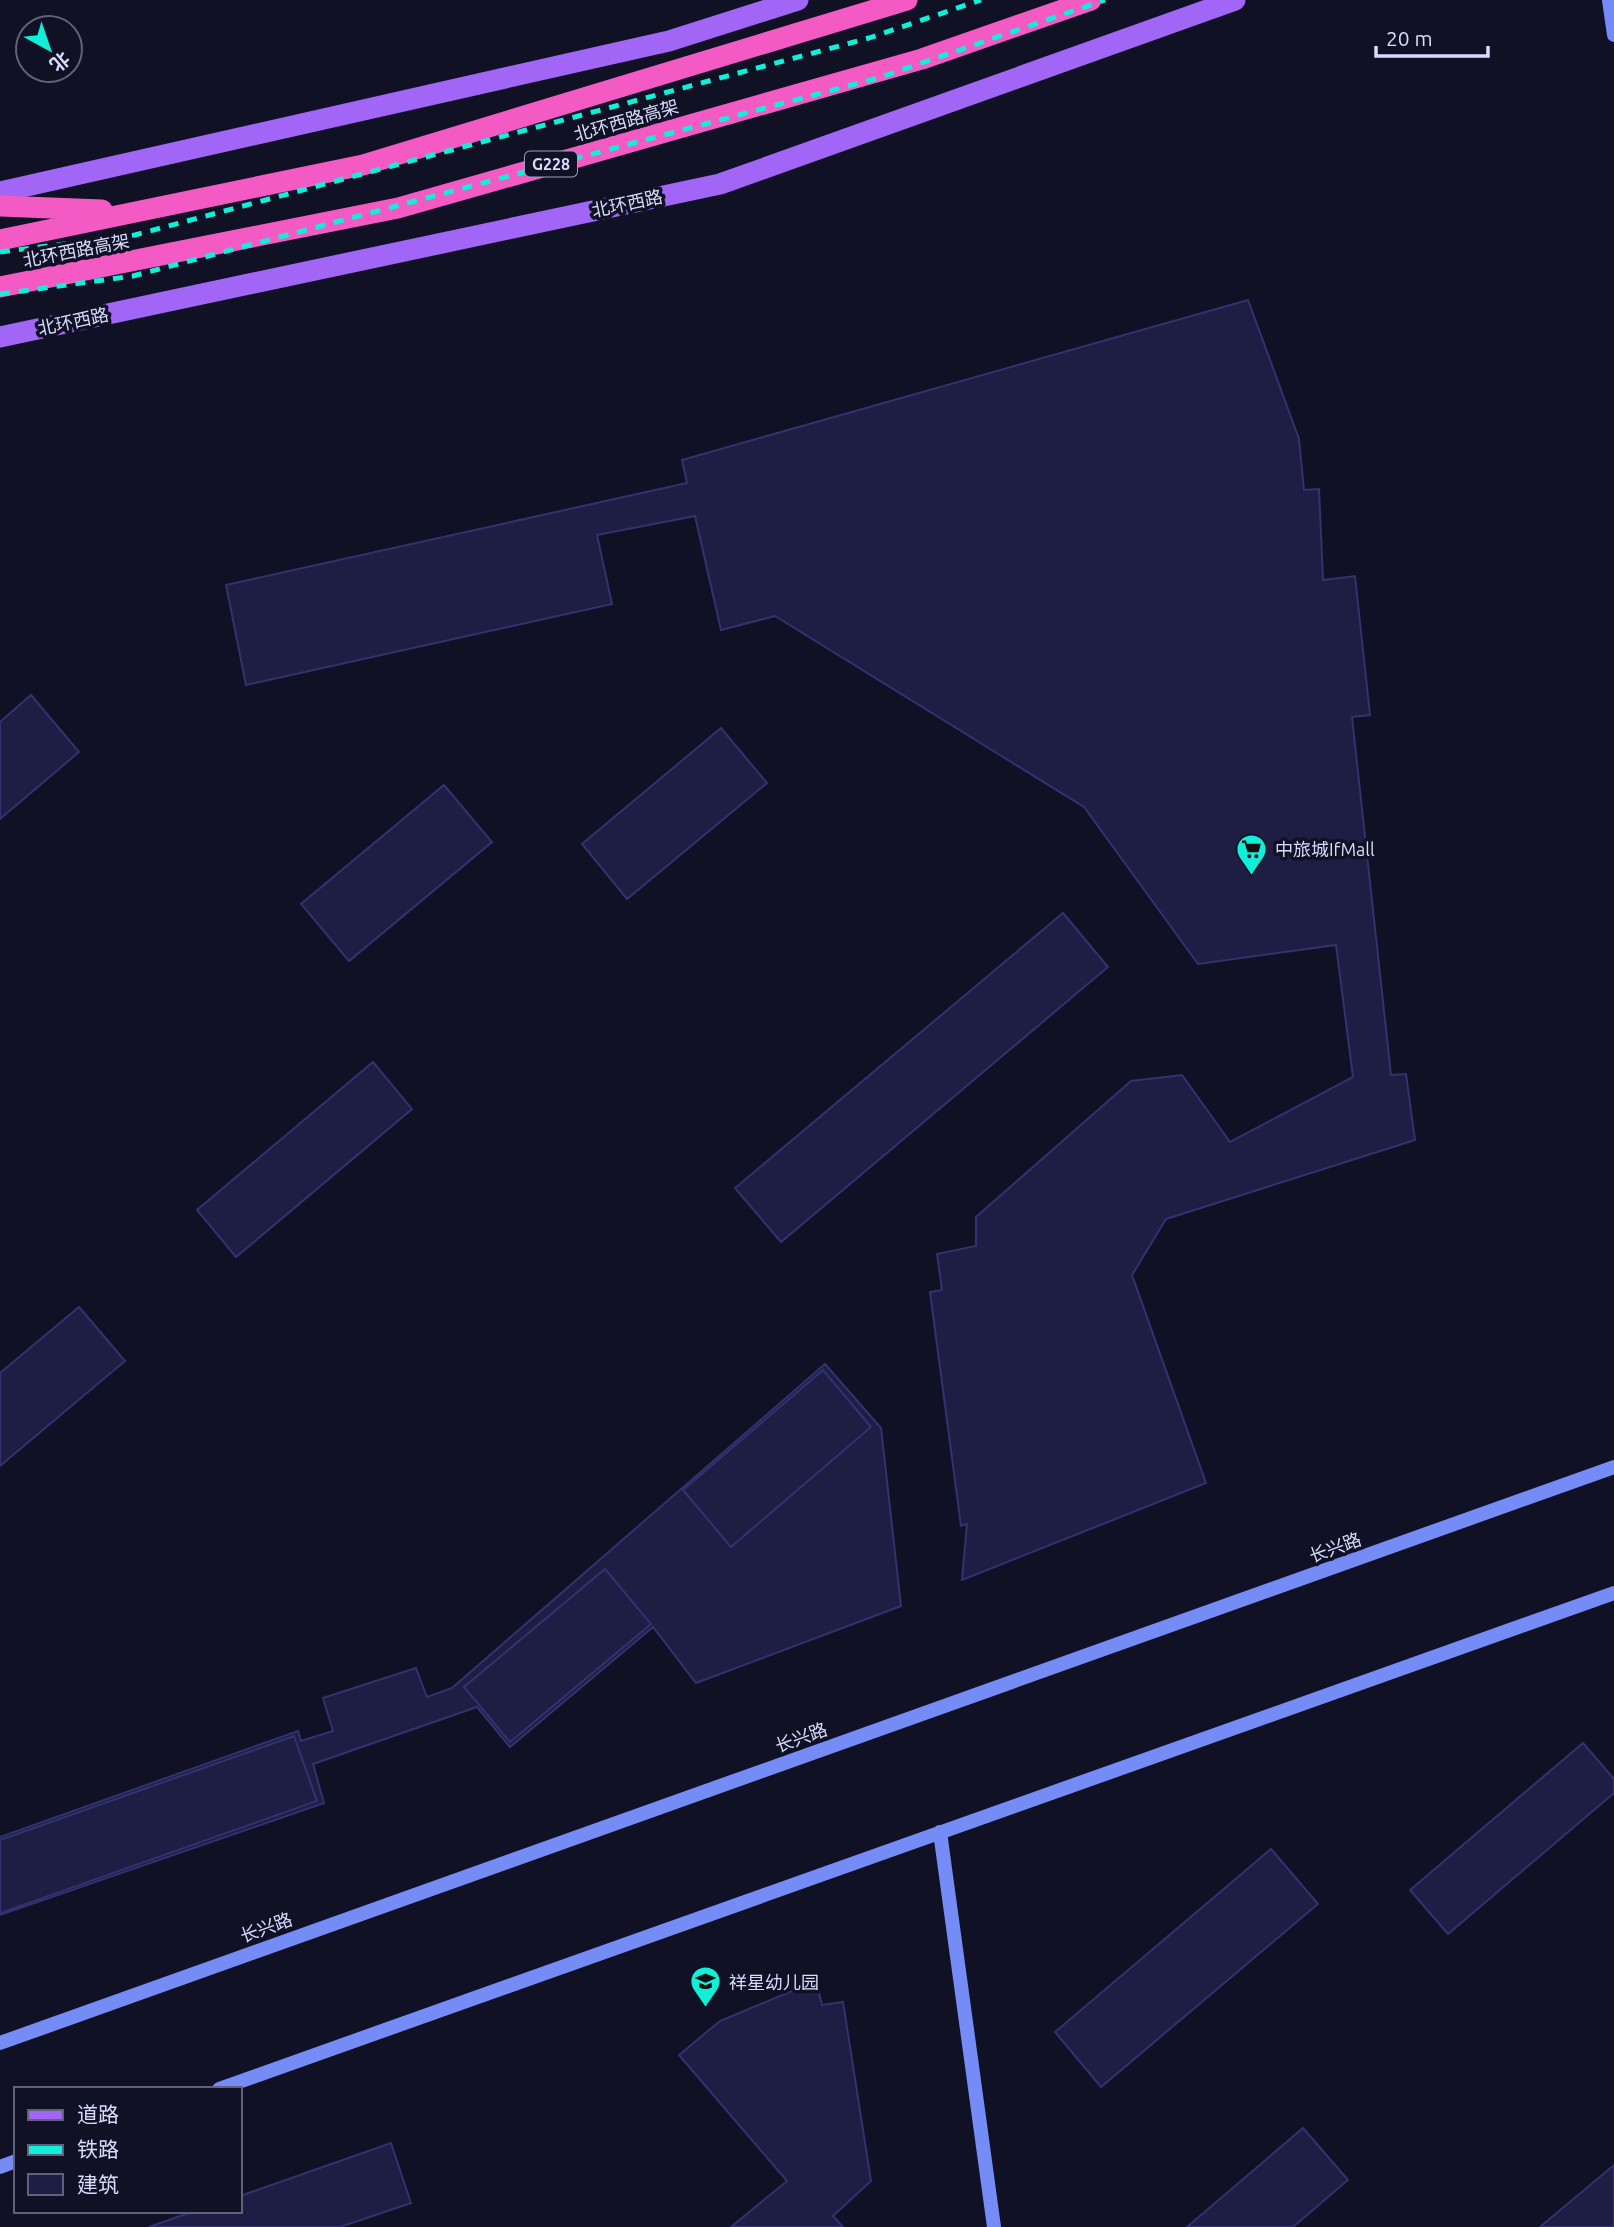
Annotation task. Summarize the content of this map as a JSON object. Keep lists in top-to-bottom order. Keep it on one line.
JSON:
{"streets":{"highway":["北环西路高架","G228"],"main road":["北环西路","长兴路"]},"places":{"supermarket":["中旅城IfMall"],"school or university":["祥星幼儿园"]},"legend":["道路","铁路","建筑"],"scale_bar":"20 m","north":"bottom right"}
